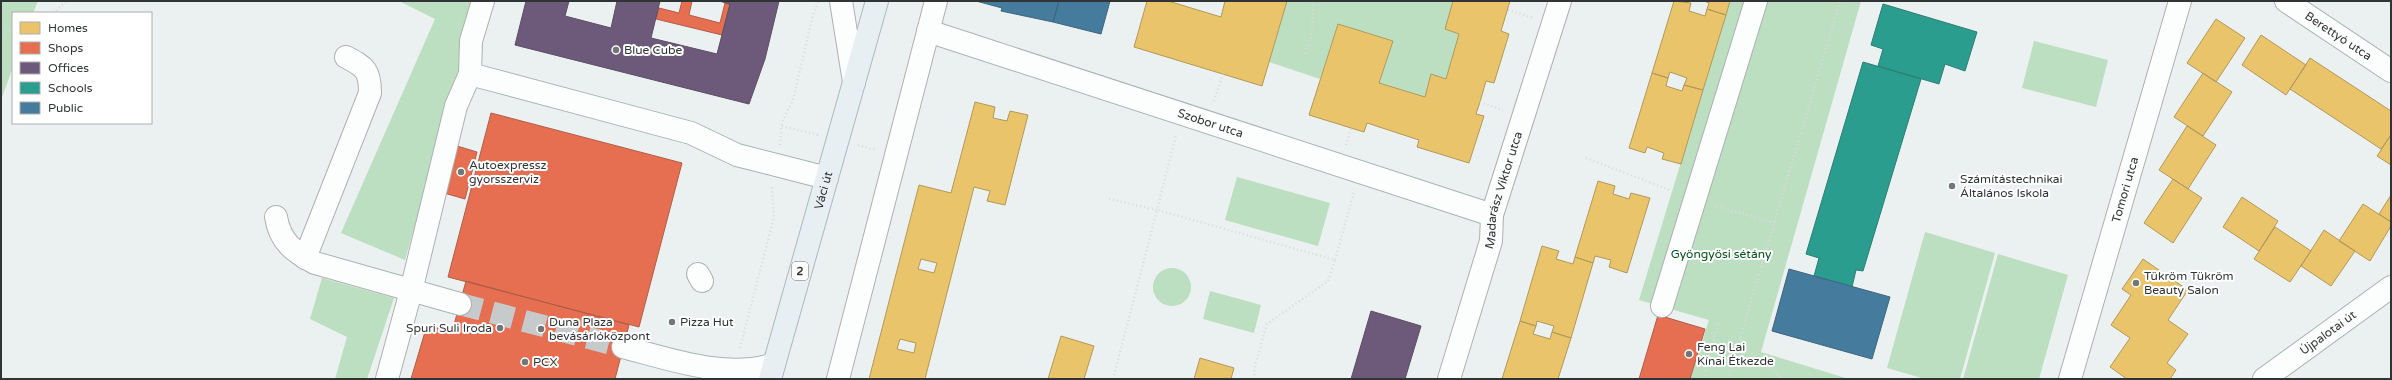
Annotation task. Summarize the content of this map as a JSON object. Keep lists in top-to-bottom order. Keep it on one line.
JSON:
{"streets":{"main road":["Váci út","2"],"street":["Berettyó utca","Szobor utca","Madarász Viktor utca","Tomori utca","Újpalotai út"]},"crossings":[["Szobor utca","Madarász Viktor utca"]],"parks":["Gyöngyösi sétány"],"places":["Blue Cube","Autoexpressz gyorsszerviz","Számítástechnikai Általános Iskola","Tükröm Tükröm Beauty Salon","Pizza Hut","Spuri Suli Iroda","Duna Plaza bevásárlóközpont","Feng Lai Kínai Étkezde","PCX"],"legend":["Homes","Shops","Offices","Schools","Public"]}
